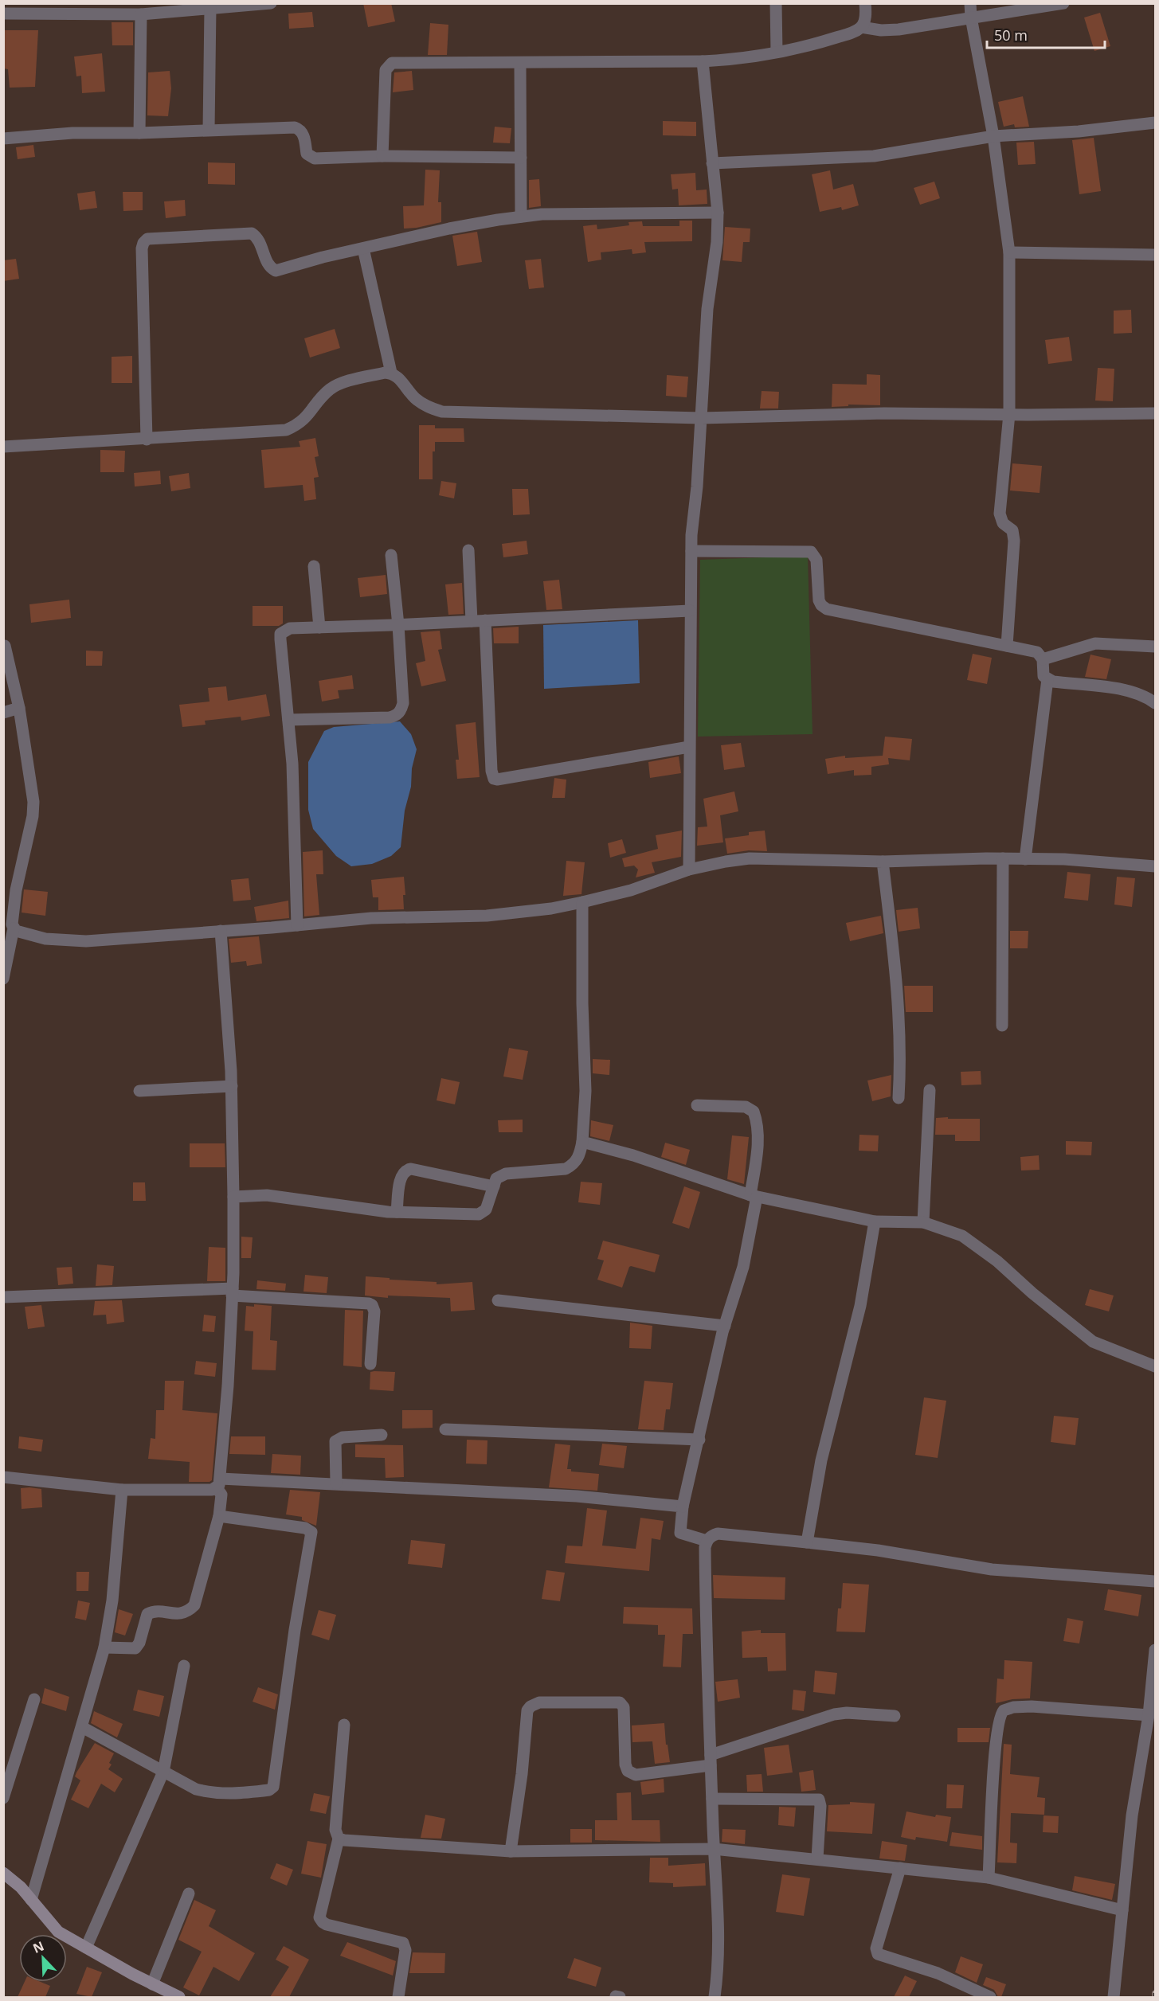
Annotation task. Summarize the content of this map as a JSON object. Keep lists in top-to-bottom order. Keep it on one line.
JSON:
{"scale_bar":"50 m","north":"top left"}
